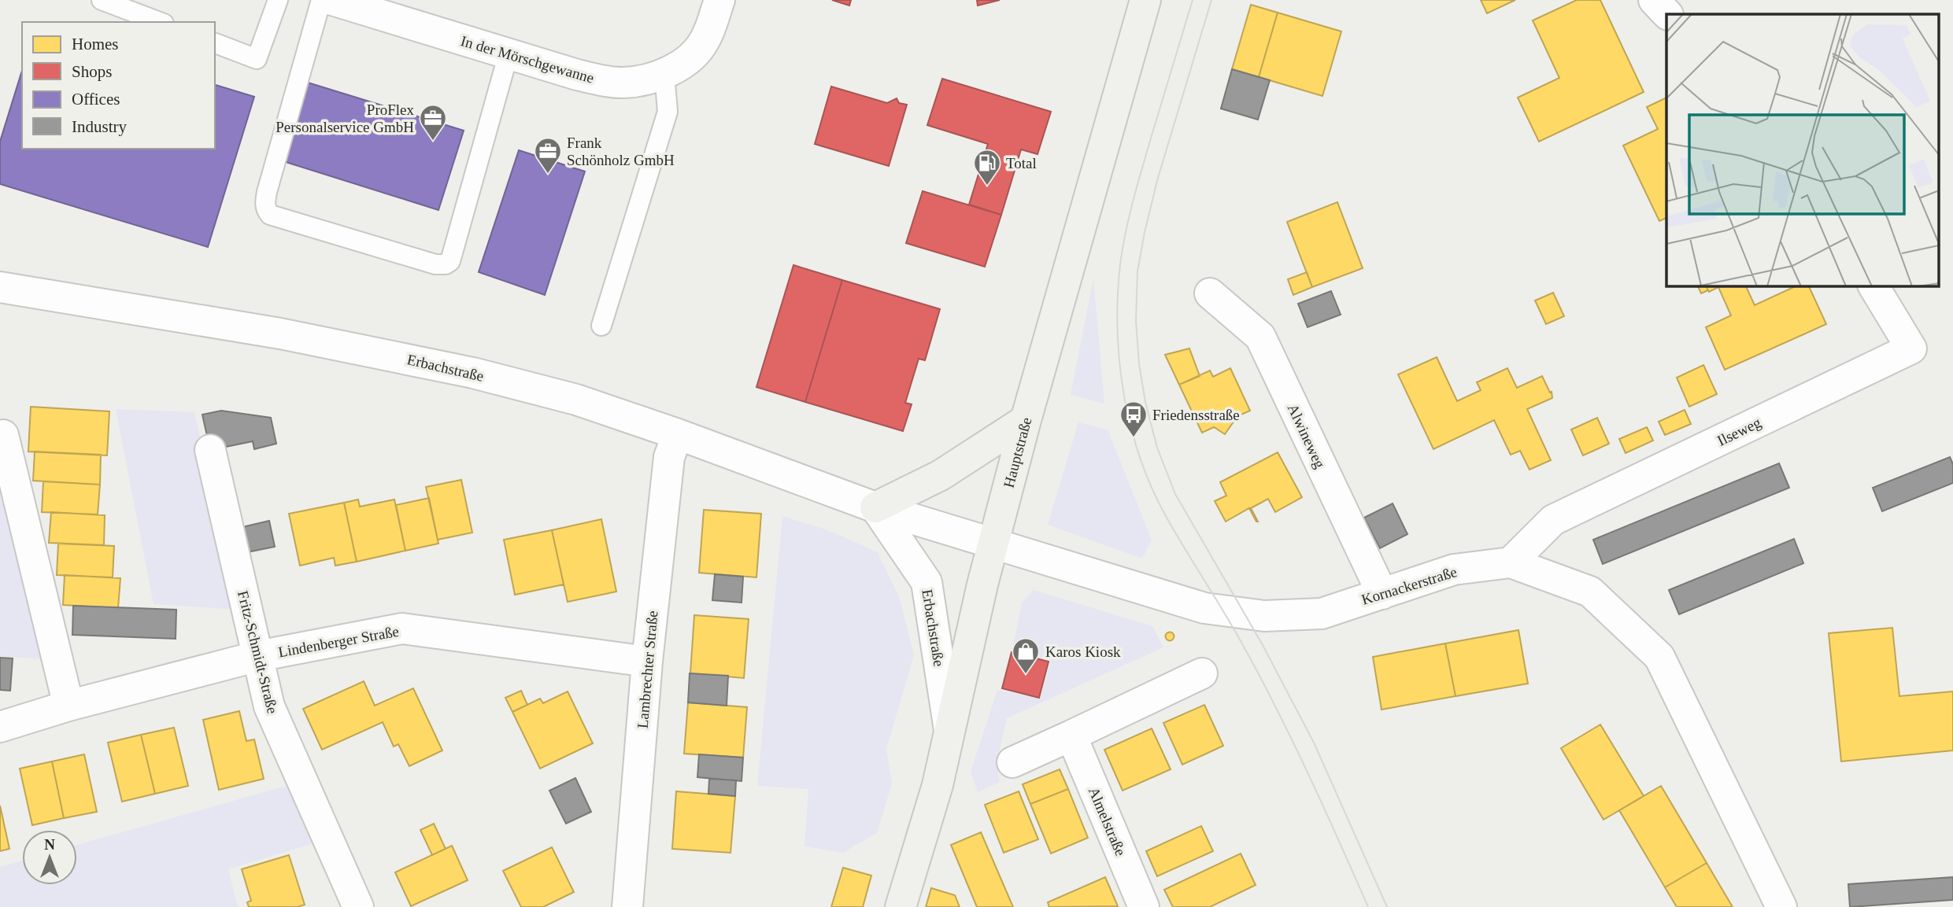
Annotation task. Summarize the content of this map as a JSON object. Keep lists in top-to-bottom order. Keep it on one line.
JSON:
{"streets":{"main road":["Hauptstraße"],"street":["In der Mörschgewanne","Erbachstraße","Ilseweg","Alwineweg","Kornackerstraße","Lindenberger Straße","Fritz-Schmidt-Straße","Lambrechter Straße","Almelstraße"]},"crossings":[["Erbachstraße","Hauptstraße"],["Erbachstraße","Kornackerstraße"],["Erbachstraße","Lambrechter Straße"],["Ilseweg","Kornackerstraße"],["Alwineweg","Kornackerstraße"],["Hauptstraße","Kornackerstraße"],["Lindenberger Straße","Fritz-Schmidt-Straße"],["Lindenberger Straße","Lambrechter Straße"]],"places":{"office":["ProFlex Personalservice GmbH","Frank Schönholz GmbH"],"fuel station":["Total"],"bus stop":["Friedensstraße"],"shop":["Karos Kiosk"]},"legend":["Homes","Shops","Offices","Industry"],"north":"top"}
